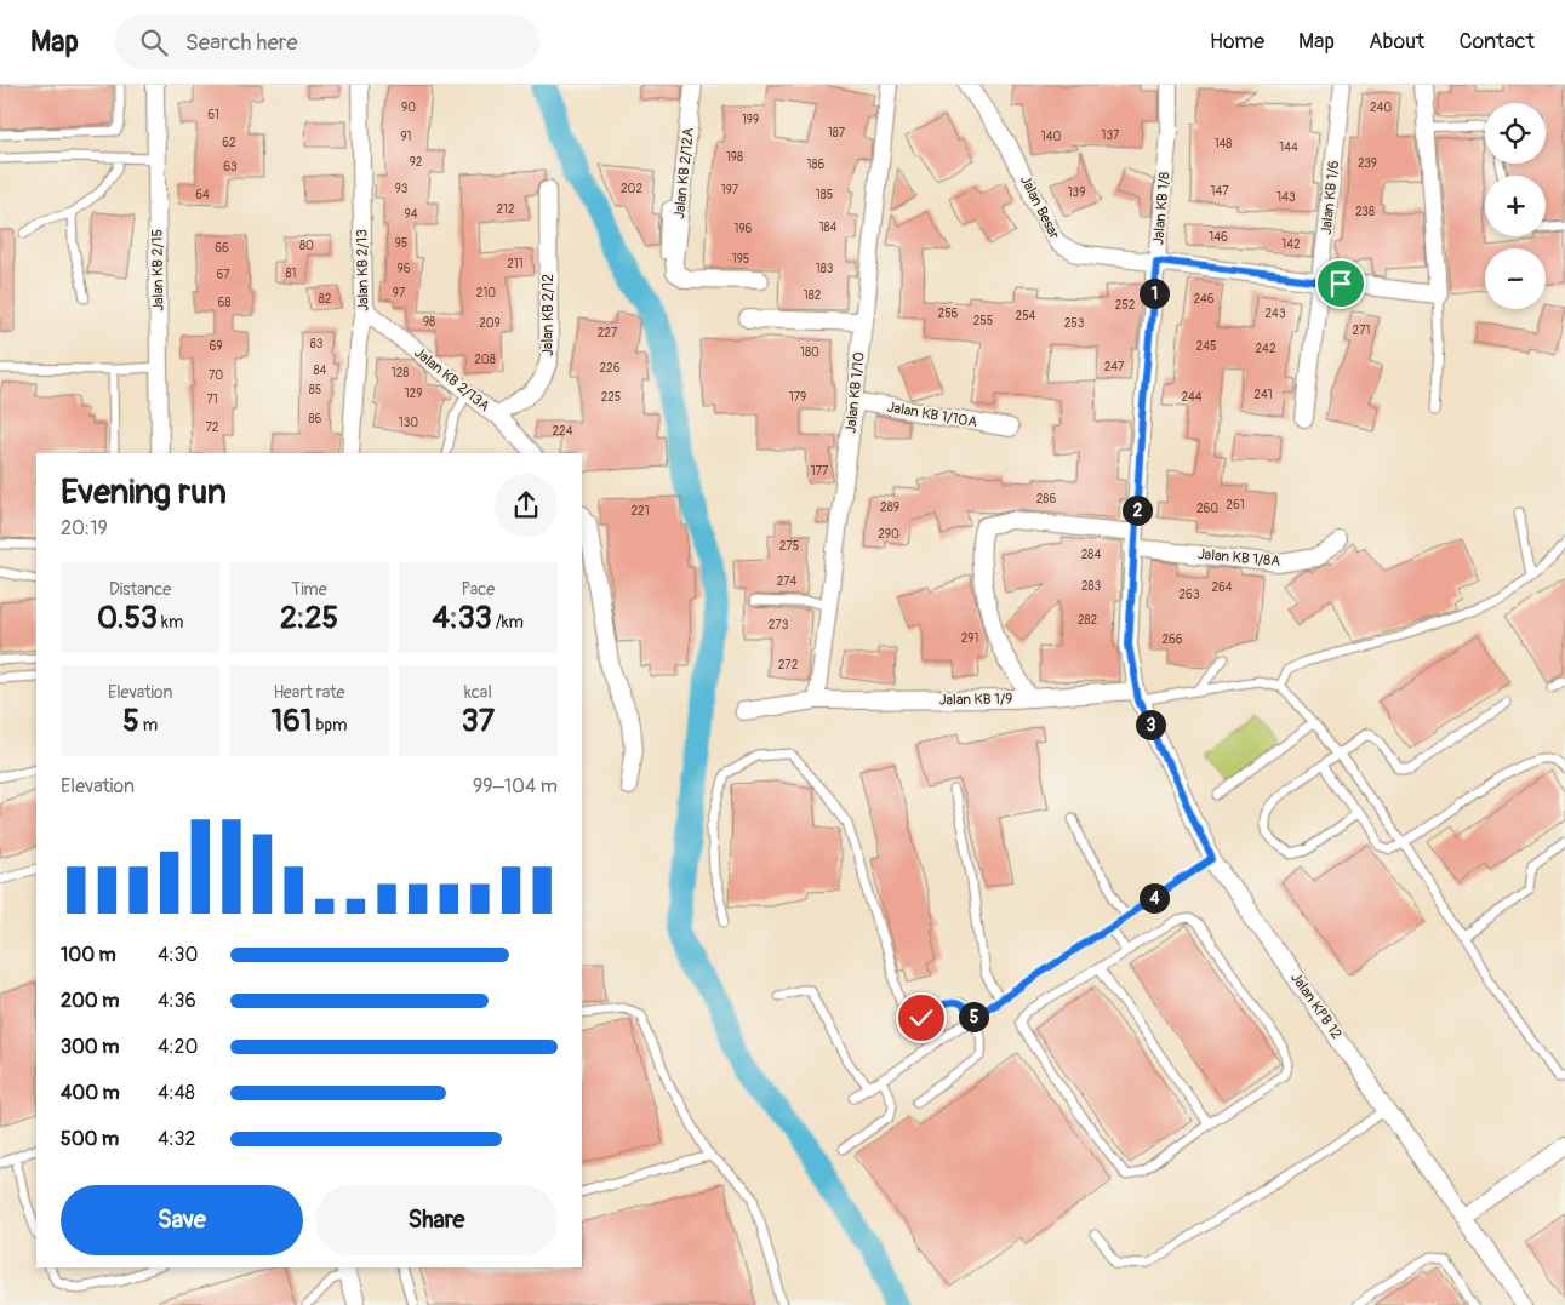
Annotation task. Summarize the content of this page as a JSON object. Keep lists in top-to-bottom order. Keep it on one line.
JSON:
{"streets":{"street":["Jalan KB 2/12A","Jalan KB 1/6","Jalan Besar","Jalan KB 1/8","Jalan KB 2/15","Jalan KB 2/13","Jalan KB 2/12","Jalan KB 2/13A","Jalan KB 1/10","Jalan KB 1/10A","Jalan KB 1/8A","Jalan KB 1/9","Jalan KPB 12"]},"crossings":[["Jalan KB 1/6","Jalan Besar"],["Jalan Besar","Jalan KB 1/8"],["Jalan KB 1/8","Jalan KB 1/8A"],["Jalan KB 1/8","Jalan KB 1/9"],["Jalan KB 1/8","Jalan KPB 12"],["Jalan KB 2/13","Jalan KB 2/13A"],["Jalan KB 2/12","Jalan KB 2/13A"],["Jalan KB 1/10","Jalan KB 1/10A"],["Jalan KB 1/10","Jalan KB 1/9"],["Jalan KB 1/8A","Jalan KB 1/9"],["Jalan KB 1/9","Jalan KPB 12"]],"house_numbers":["90","240","61","199","187","137","91","140","62","148","144","198","92","239","186","63","93","202","197","147","139","64","185","143","212","238","94","184","196","146","95","142","80","66","195","211","96","183","81","67","97","210","182","82","246","68","252","256","243","254","255","98","209","253","271","227","83","69","245","242","180","208","247","226","84","128","70","85","129","241","225","179","244","71","86","130","72","224","177","286","261","289","260","221","290","275","284","274","283","264","263","282","273","291","266","272"],"page":{"header":"Map","search":"Search here","nav":["Home","Map","About","Contact"],"map_buttons":["+","−"],"pins":["1","2","3","4","5"],"heading":["Evening run","20:19"],"stats":[["Distance","0.53 km"],["Time","2:25"],["Pace","4:33 /km"],["Elevation","5 m"],["Heart rate","161 bpm"],["kcal","37"]],"chart":["Elevation","99–104 m"],"list":[{"name":"100 m","note":"4:30"},{"name":"200 m","note":"4:36"},{"name":"300 m","note":"4:20"},{"name":"400 m","note":"4:48"},{"name":"500 m","note":"4:32"}],"buttons":["Save","Share"]}}
